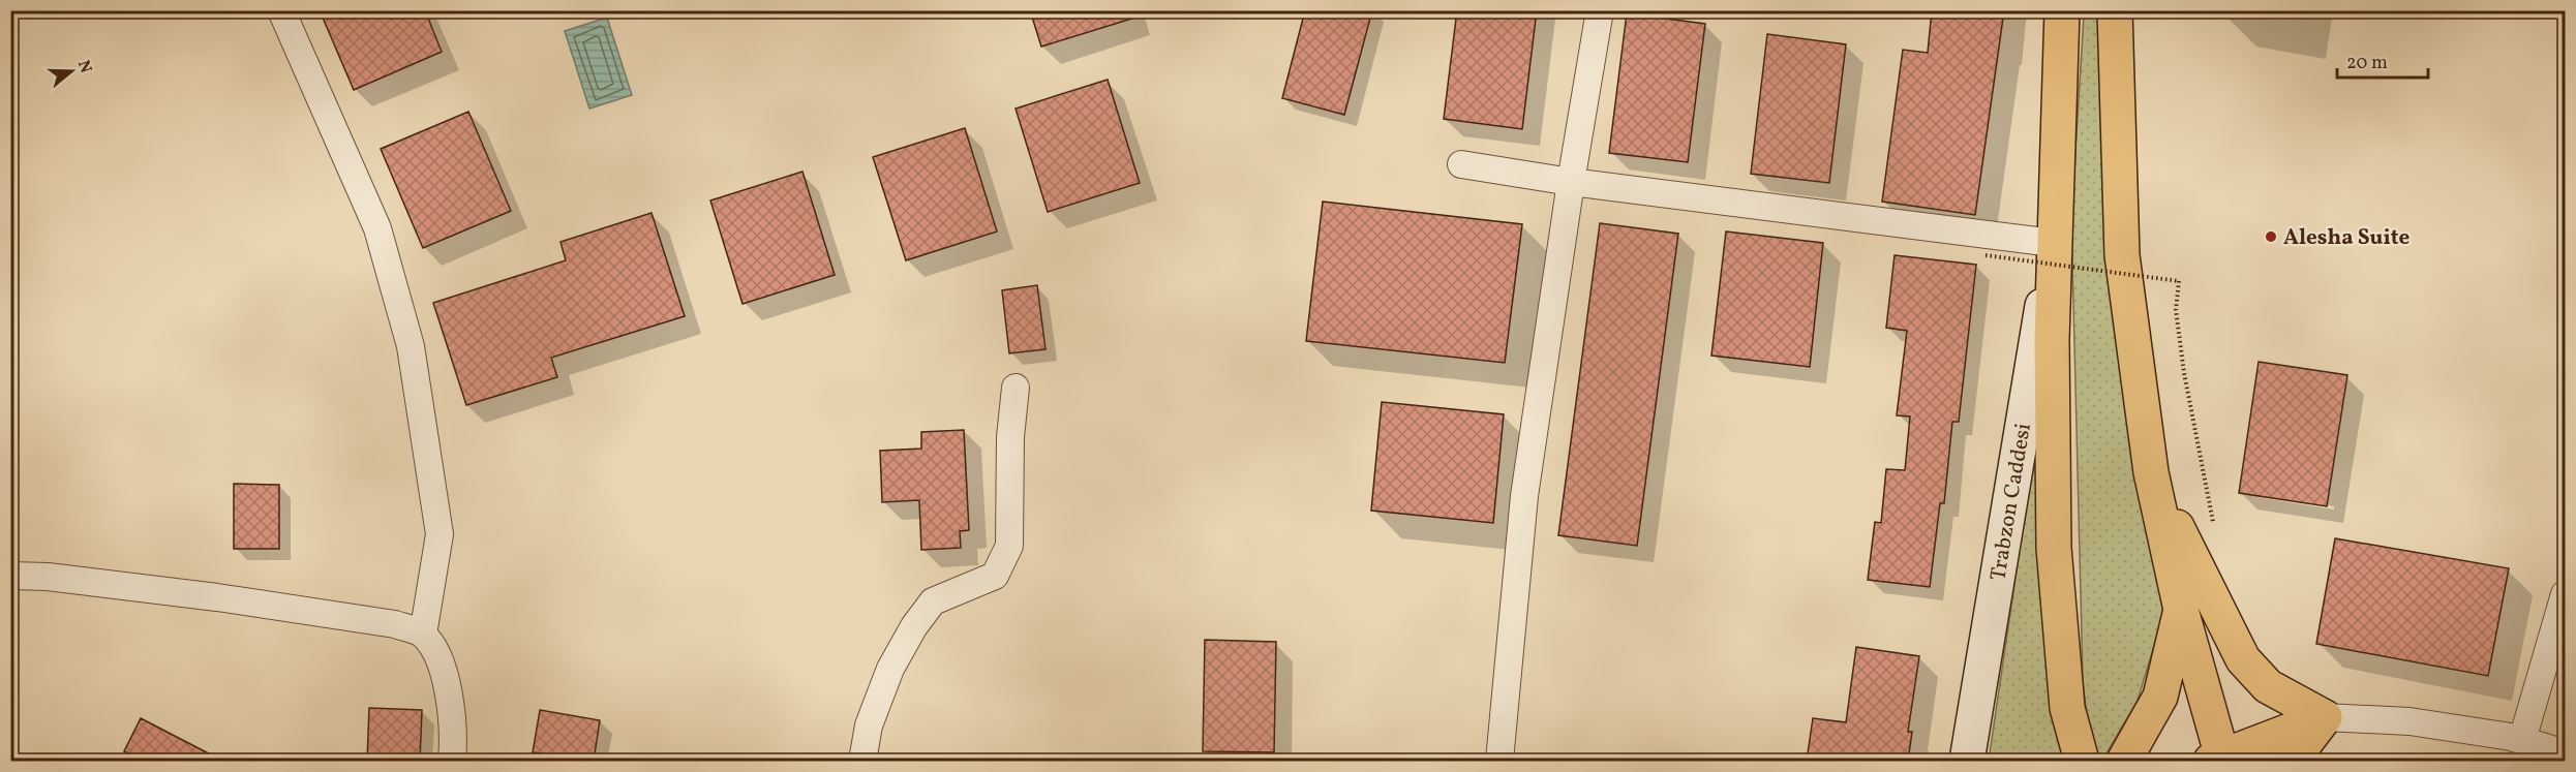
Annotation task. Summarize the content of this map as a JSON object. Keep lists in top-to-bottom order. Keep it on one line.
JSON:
{"streets":{"main road":["Trabzon Caddesi"]},"places":["Alesha Suite"],"scale_bar":"20 m","north":"right"}
